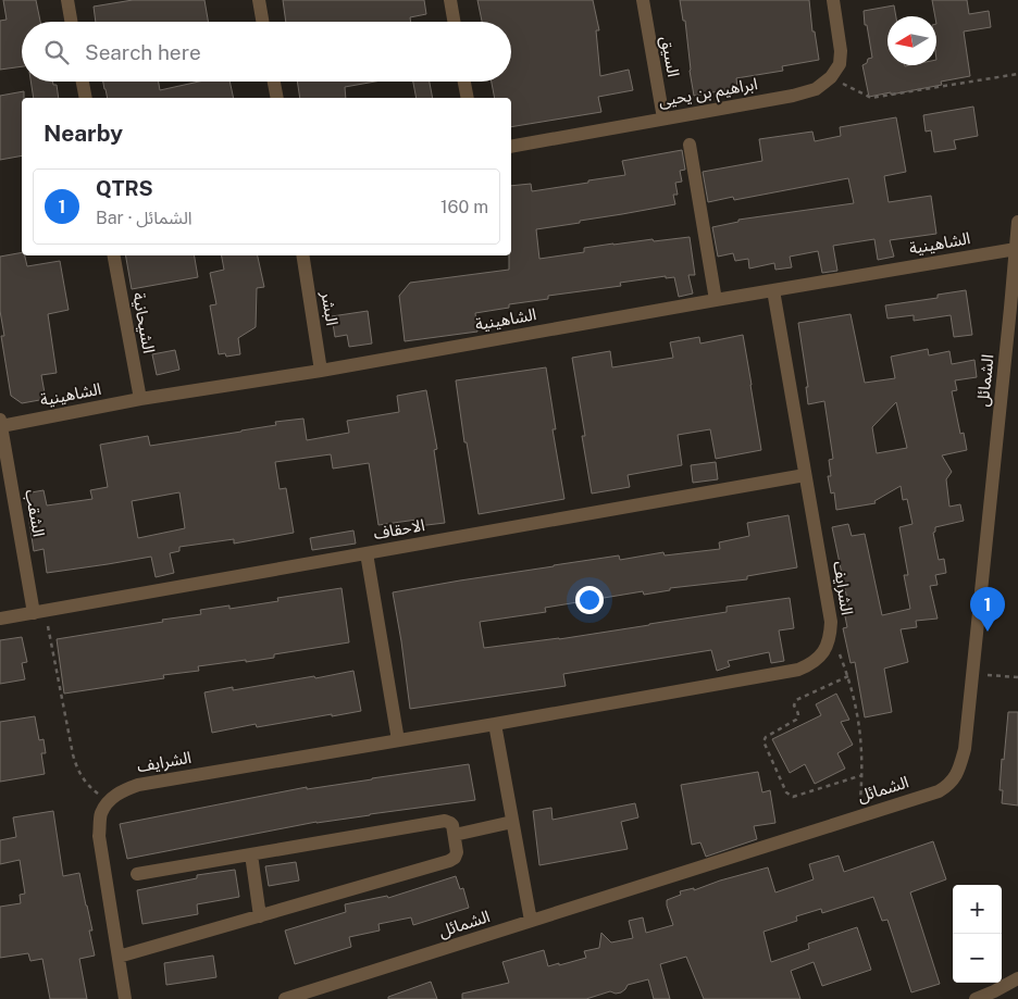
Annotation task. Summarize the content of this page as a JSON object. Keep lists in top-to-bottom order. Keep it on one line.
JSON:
{"streets":{"street":["السيق","ابراهيم بن يحيى","الشاهينية","البشر","الشيحانية","الشمائل","الشقب","الاحقاف","الشرايف"]},"crossings":[["السيق","ابراهيم بن يحيى"],["الشاهينية","البشر"],["الشاهينية","الشيحانية"],["الشاهينية","الشمائل"],["الشاهينية","الشقب"],["الشاهينية","الشرايف"],["الشقب","الاحقاف"],["الاحقاف","الشرايف"]],"north":"left","page":{"search":"Search here","heading":"Nearby","list":[{"mark":"1","name":"QTRS","note":"Bar · الشمائل","value":"160 m"}],"pins":"1","map_buttons":["+","−"]}}
